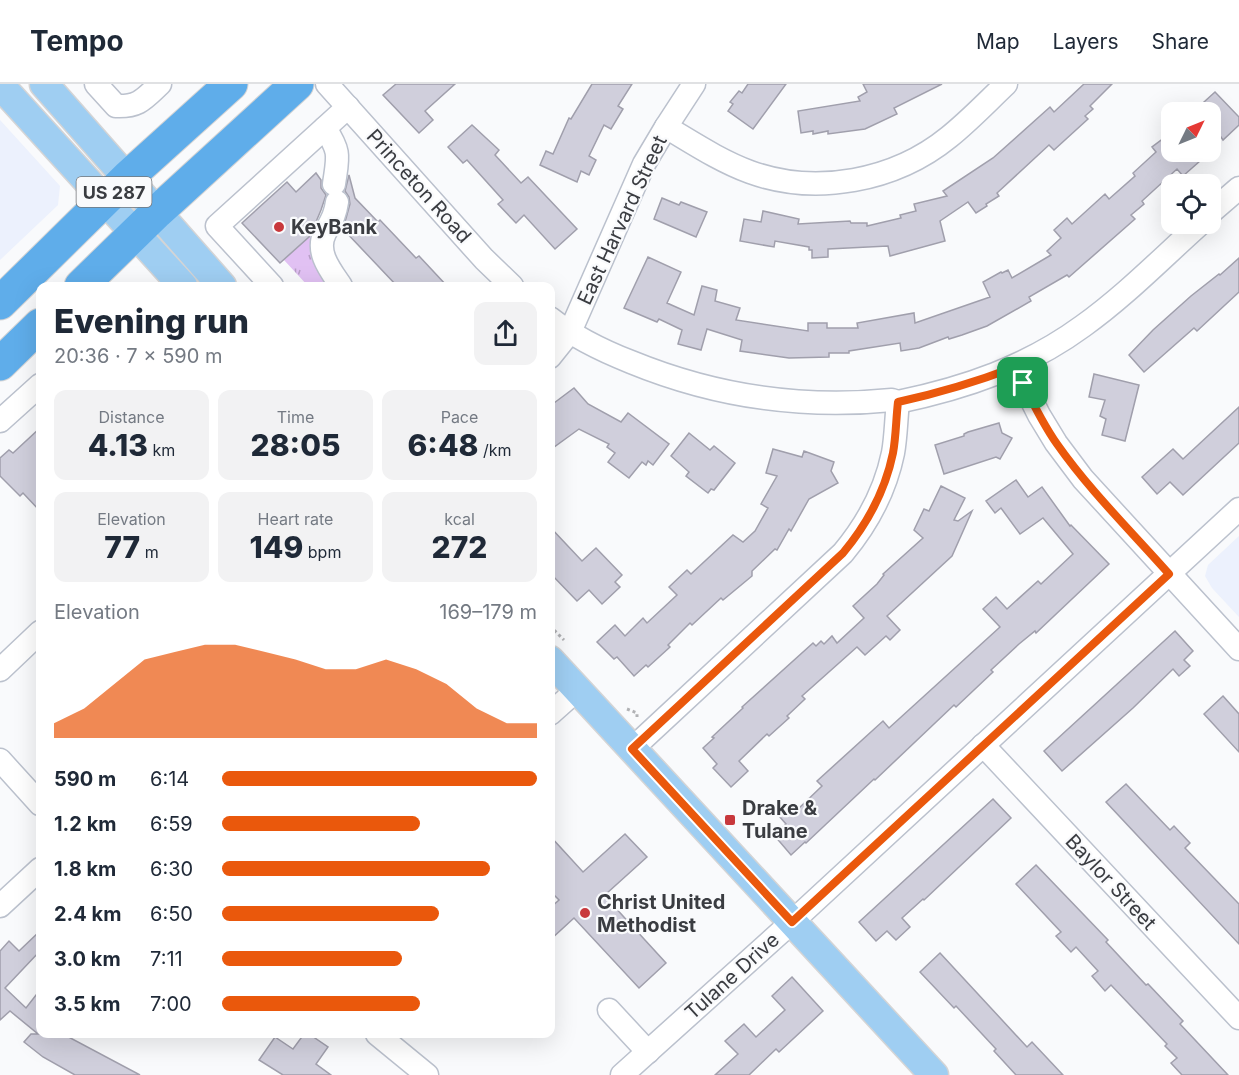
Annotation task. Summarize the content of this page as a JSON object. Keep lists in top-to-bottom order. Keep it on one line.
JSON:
{"streets":{"highway":["US 287"],"street":["Princeton Road","East Harvard Street","Baylor Street","Tulane Drive"]},"crossings":[["Baylor Street","Tulane Drive"]],"places":{"other":["KeyBank","Christ United Methodist"],"transit":["Drake & Tulane"]},"north":"top right","page":{"header":"Tempo","nav":["Map","Layers","Share"],"heading":["Evening run","20:36 · 7 × 590 m"],"stats":[["Distance","4.13 km"],["Time","28:05"],["Pace","6:48 /km"],["Elevation","77 m"],["Heart rate","149 bpm"],["kcal","272"]],"chart":["Elevation","169–179 m"],"list":[{"name":"590 m","note":"6:14"},{"name":"1.2 km","note":"6:59"},{"name":"1.8 km","note":"6:30"},{"name":"2.4 km","note":"6:50"},{"name":"3.0 km","note":"7:11"},{"name":"3.5 km","note":"7:00"}]}}
